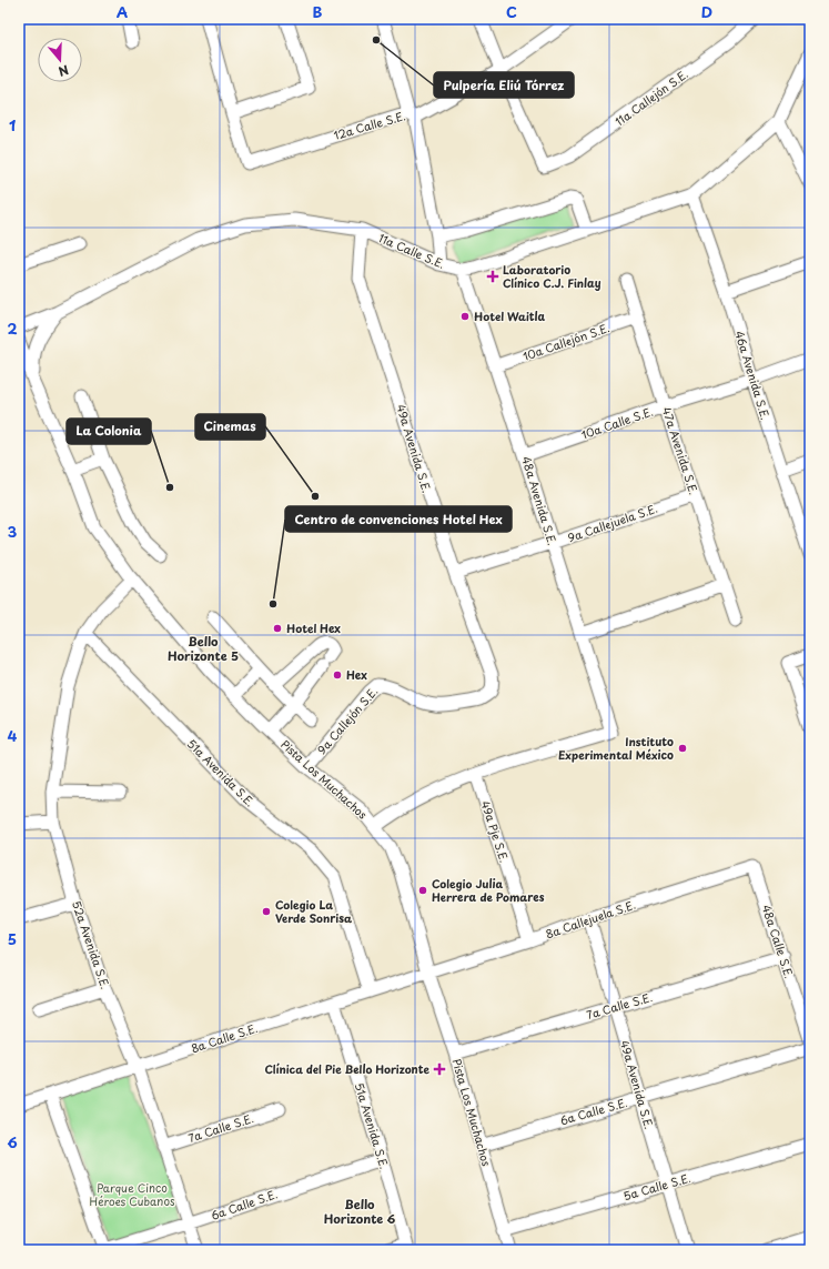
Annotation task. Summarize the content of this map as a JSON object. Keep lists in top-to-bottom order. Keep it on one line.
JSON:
{"streets":{"street":["11a Callejón S.E.","12a Calle S.E.","11a Calle S.E.","10a Callejón S.E.","46a Avenida S.E.","10a Calle S.E.","49a Avenida S.E.","47a Avenida S.E.","48a Avenida S.E.","9a Callejuela S.E.","9a Callejón S.E.","51a Avenida S.E.","Pista Los Muchachos","49a Pje S.E.","8a Callejuela S.E.","48a Calle S.E.","52a Avenida S.E.","7a Calle S.E.","8a Calle S.E.","6a Calle S.E.","5a Calle S.E."]},"crossings":[["11a Callejón S.E.","12a Calle S.E."],["11a Calle S.E.","46a Avenida S.E."],["11a Calle S.E.","49a Avenida S.E."],["11a Calle S.E.","48a Avenida S.E."],["11a Calle S.E.","Pista Los Muchachos"],["10a Callejón S.E.","47a Avenida S.E."],["10a Callejón S.E.","48a Avenida S.E."],["46a Avenida S.E.","10a Calle S.E."],["10a Calle S.E.","47a Avenida S.E."],["10a Calle S.E.","48a Avenida S.E."],["49a Avenida S.E.","9a Callejuela S.E."],["49a Avenida S.E.","9a Callejón S.E."],["49a Avenida S.E.","8a Callejuela S.E."],["49a Avenida S.E.","7a Calle S.E."],["49a Avenida S.E.","6a Calle S.E."],["49a Avenida S.E.","5a Calle S.E."],["47a Avenida S.E.","9a Callejuela S.E."],["48a Avenida S.E.","9a Callejuela S.E."],["48a Avenida S.E.","49a Pje S.E."],["9a Callejón S.E.","Pista Los Muchachos"],["51a Avenida S.E.","52a Avenida S.E."],["51a Avenida S.E.","8a Calle S.E."],["51a Avenida S.E.","6a Calle S.E."],["Pista Los Muchachos","8a Callejuela S.E."],["Pista Los Muchachos","7a Calle S.E."],["Pista Los Muchachos","8a Calle S.E."],["Pista Los Muchachos","6a Calle S.E."],["Pista Los Muchachos","5a Calle S.E."],["49a Pje S.E.","8a Callejuela S.E."],["8a Callejuela S.E.","48a Calle S.E."],["8a Callejuela S.E.","8a Calle S.E."],["48a Calle S.E.","7a Calle S.E."],["52a Avenida S.E.","7a Calle S.E."],["52a Avenida S.E.","8a Calle S.E."],["52a Avenida S.E.","6a Calle S.E."]],"districts":["Bello Horizonte 5","Bello Horizonte 6"],"parks":["Parque Cinco Héroes Cubanos"],"places":{"other":["Pulpería Eliú Tórrez","Hotel Waitla","La Colonia","Cinemas","Centro de convenciones Hotel Hex","Hotel Hex","Hex","Instituto Experimental México","Colegio Julia Herrera de Pomares","Colegio La Verde Sonrisa"],"health":["Laboratorio Clínico C.J. Finlay","Clínica del Pie Bello Horizonte"]},"north":"bottom","grid":{"columns":["A","B","C","D"],"rows":["1","2","3","4","5","6"]}}
